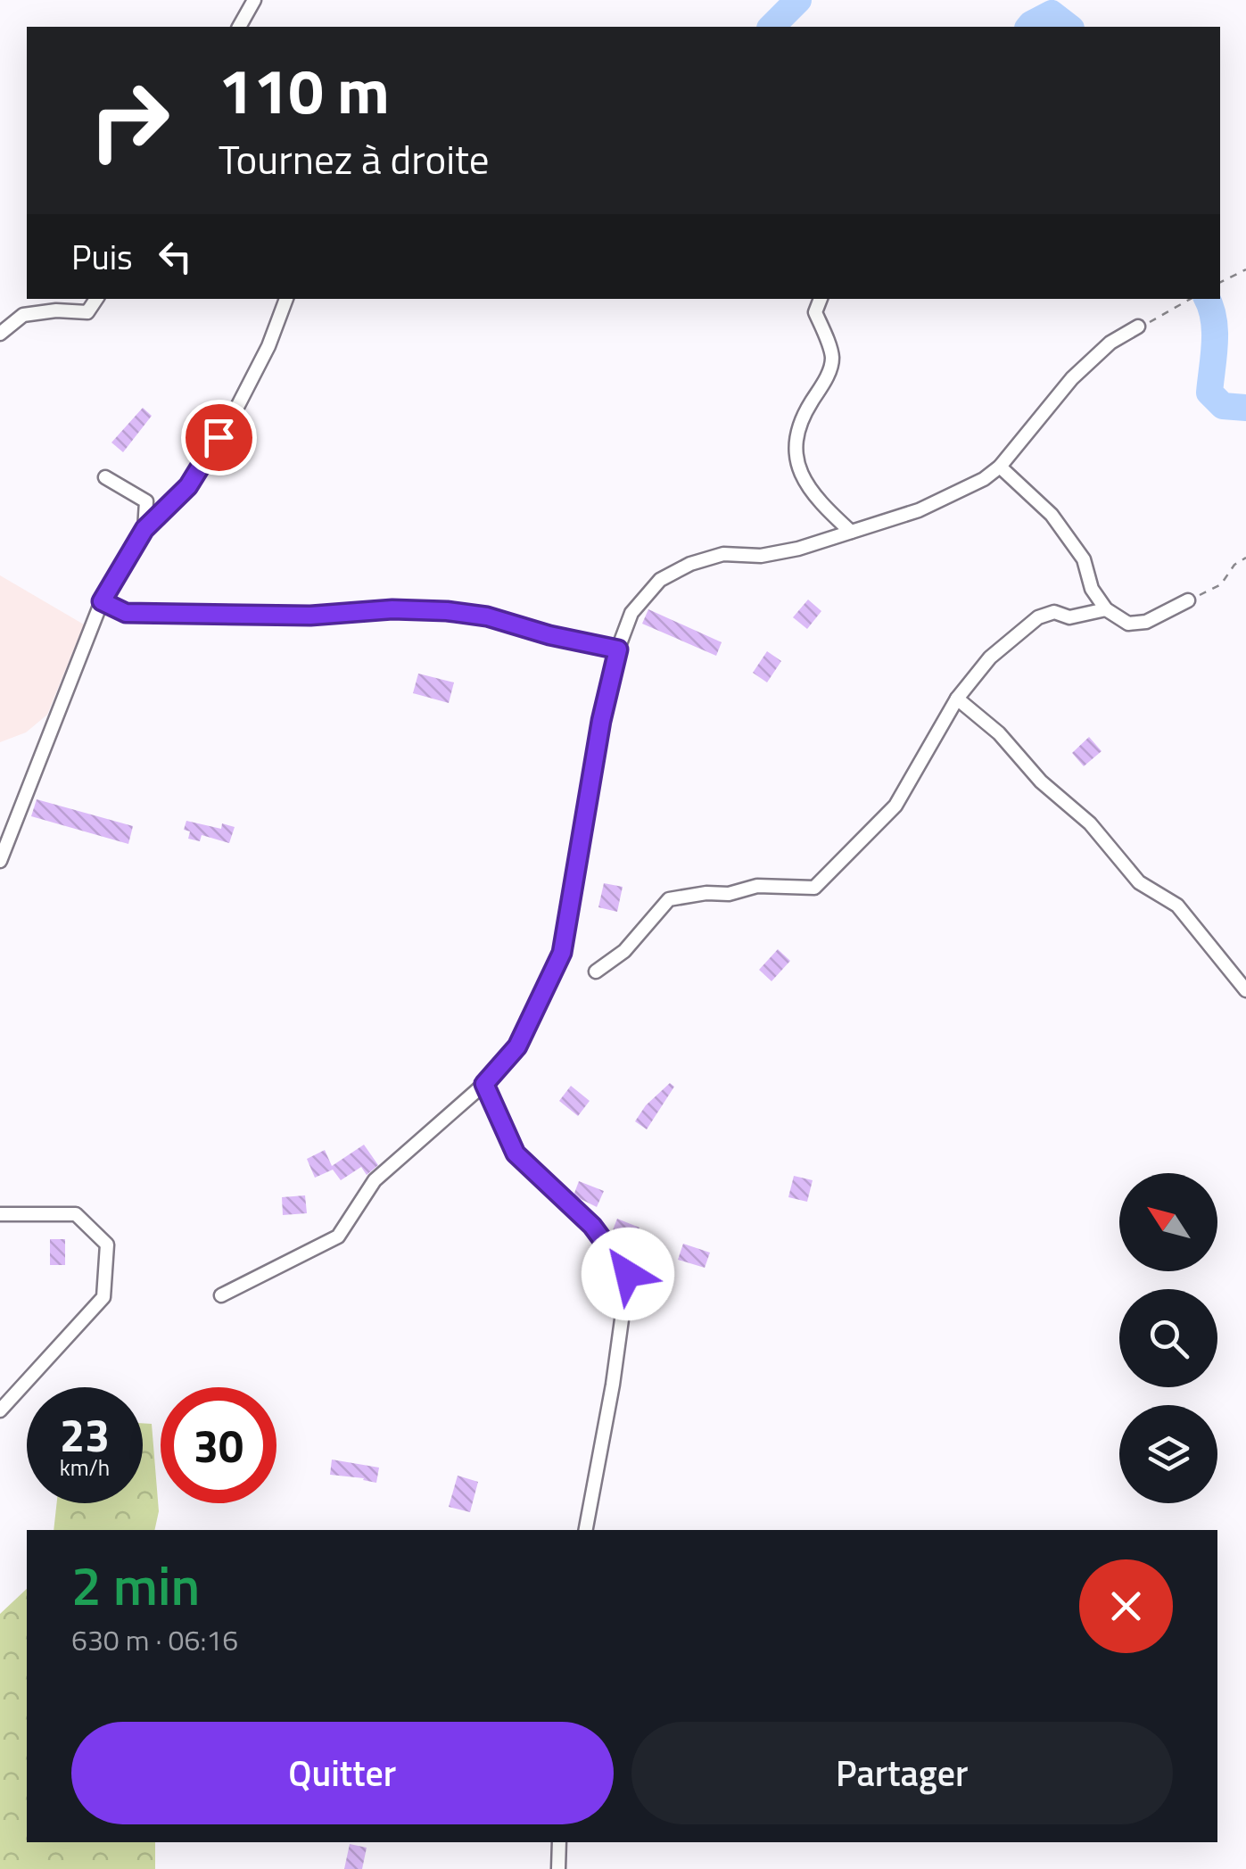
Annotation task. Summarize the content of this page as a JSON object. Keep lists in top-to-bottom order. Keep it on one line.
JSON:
{"north":"top left","page":{"turn":["110 m","Tournez à droite"],"then":"Puis","speed":"23 km/h","limit":"30","heading":["2 min","630 m · 06:16"],"buttons":["Quitter","Partager"]}}
